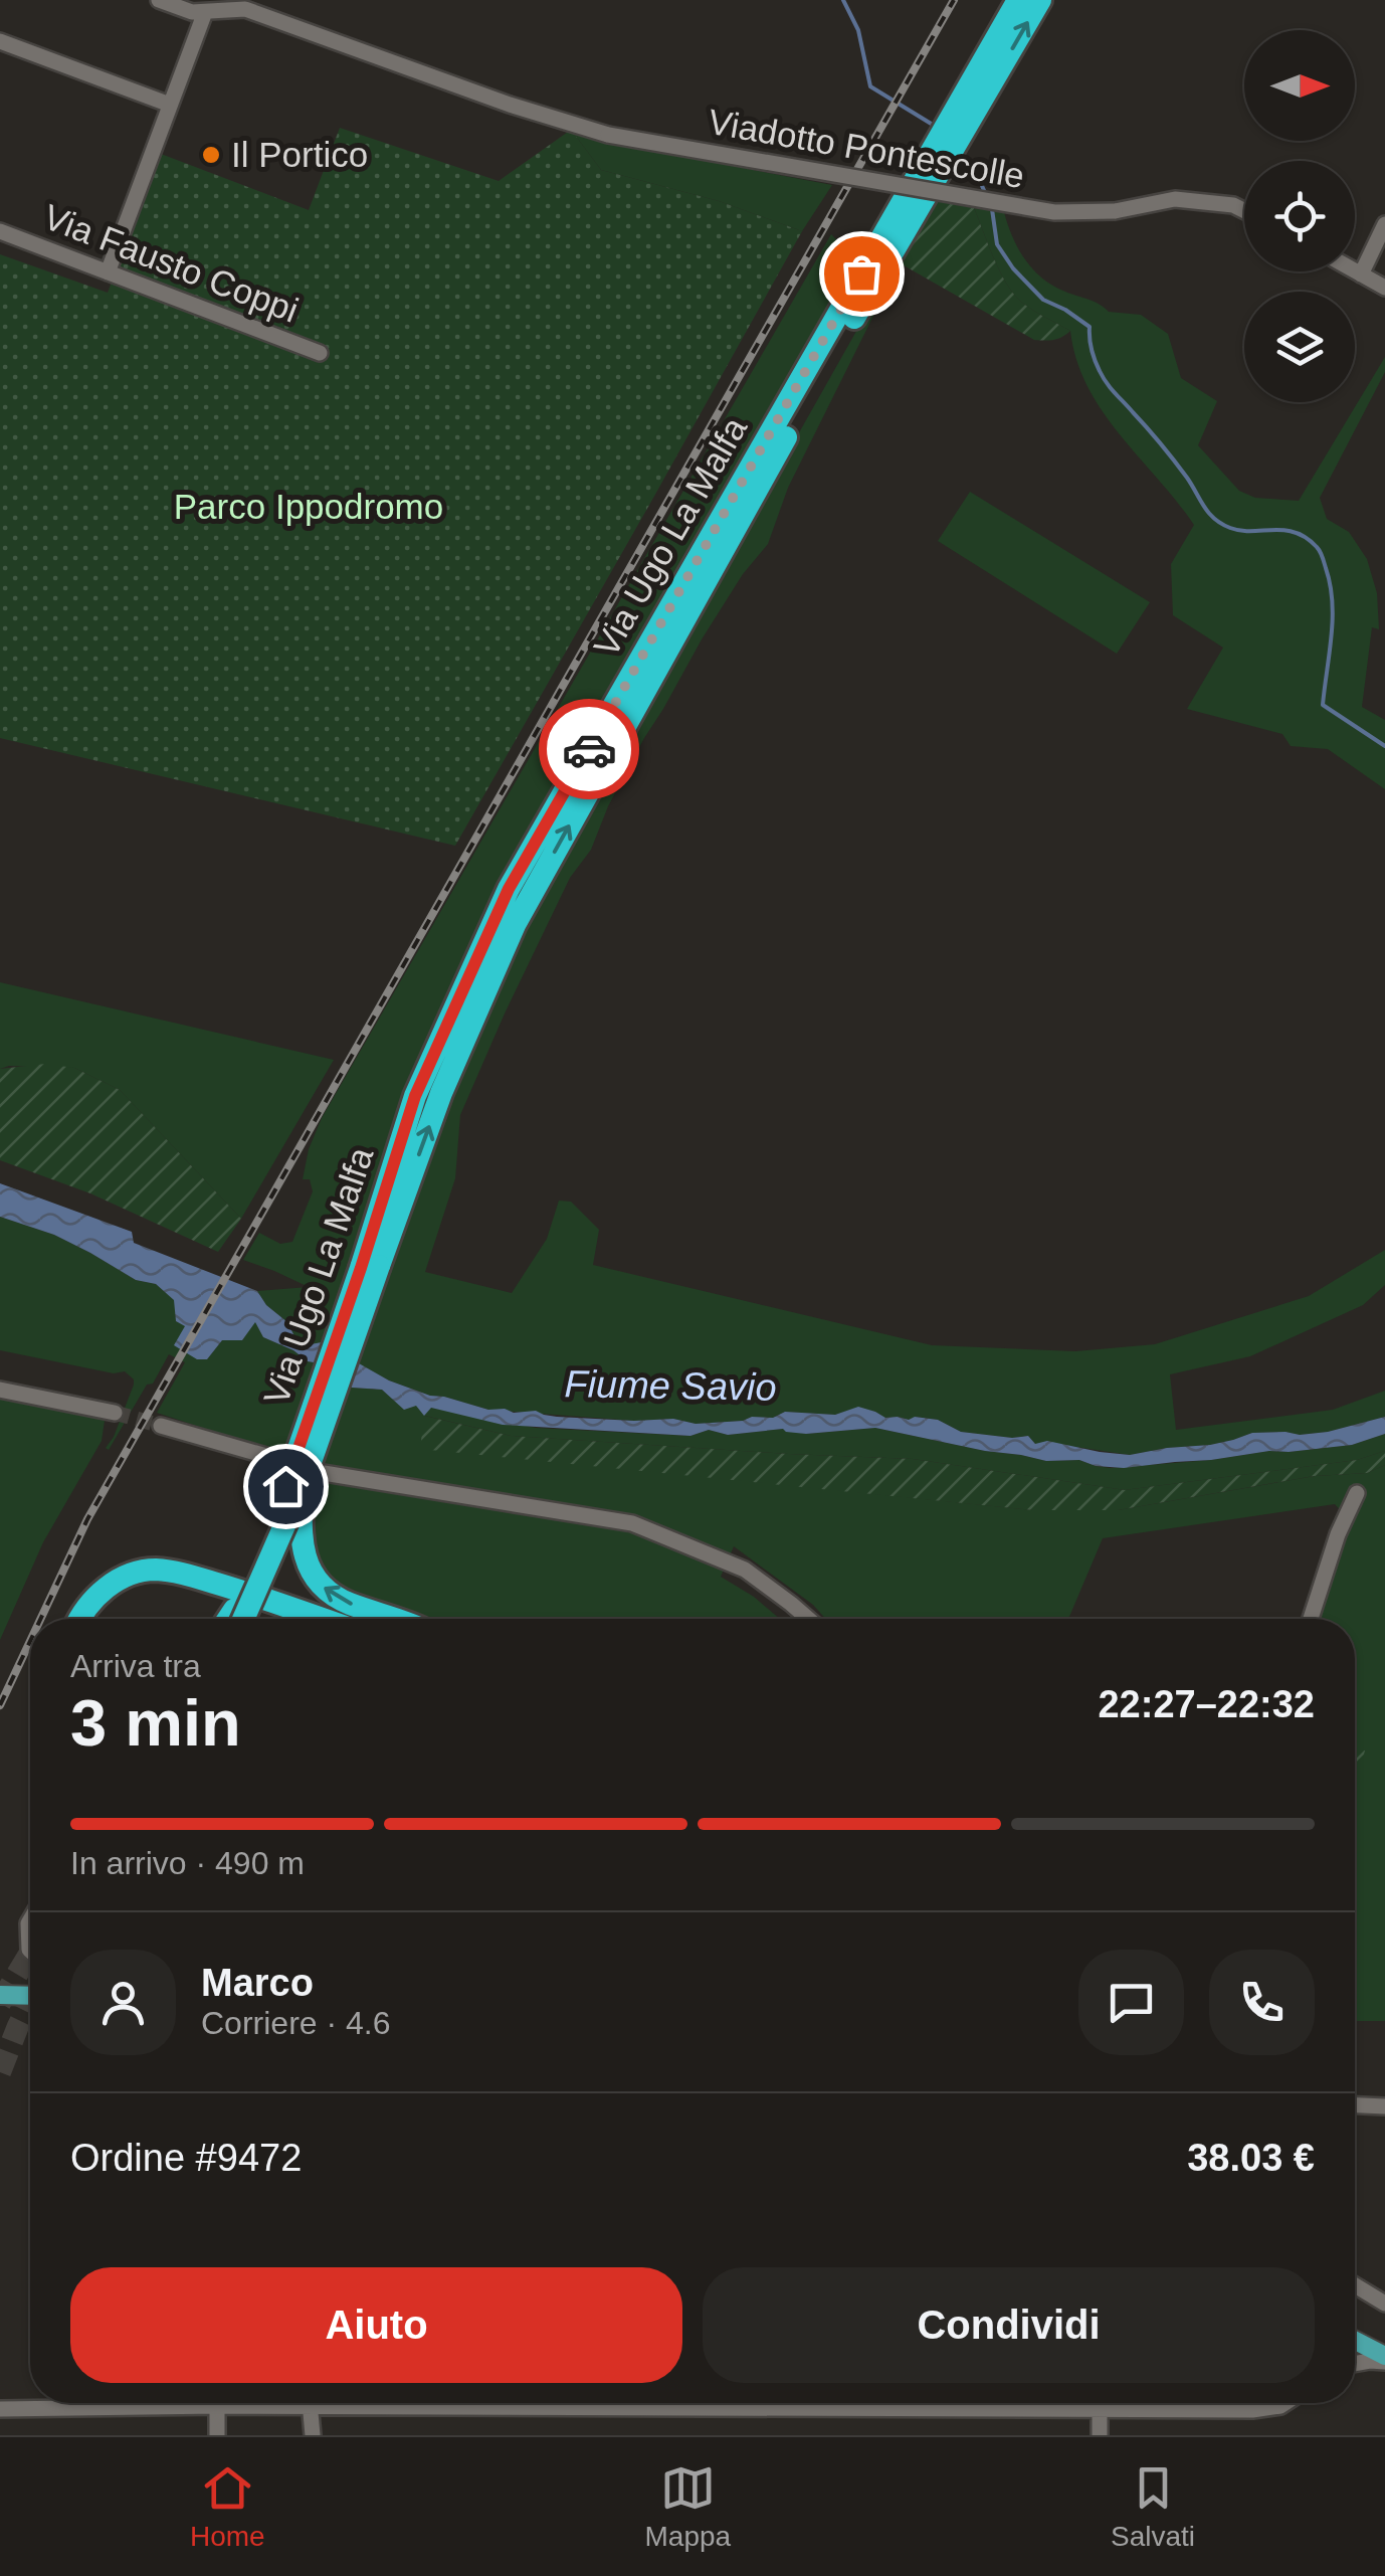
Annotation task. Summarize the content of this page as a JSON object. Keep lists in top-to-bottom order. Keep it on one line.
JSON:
{"streets":{"highway":["Via Ugo La Malfa"],"street":["Viadotto Pontescolle","Via Fausto Coppi"]},"water":["Fiume Savio"],"parks":["Parco Ippodromo"],"places":["Il Portico"],"north":"right","page":{"heading":["3 min","Arriva tra","22:27–22:32"],"panel":["Marco","Corriere · 4.6","Ordine #9472","38.03 €"],"bar":"In arrivo · 490 m","buttons":["Aiuto","Condividi"],"tabs":["Home","Mappa","Salvati"]}}
